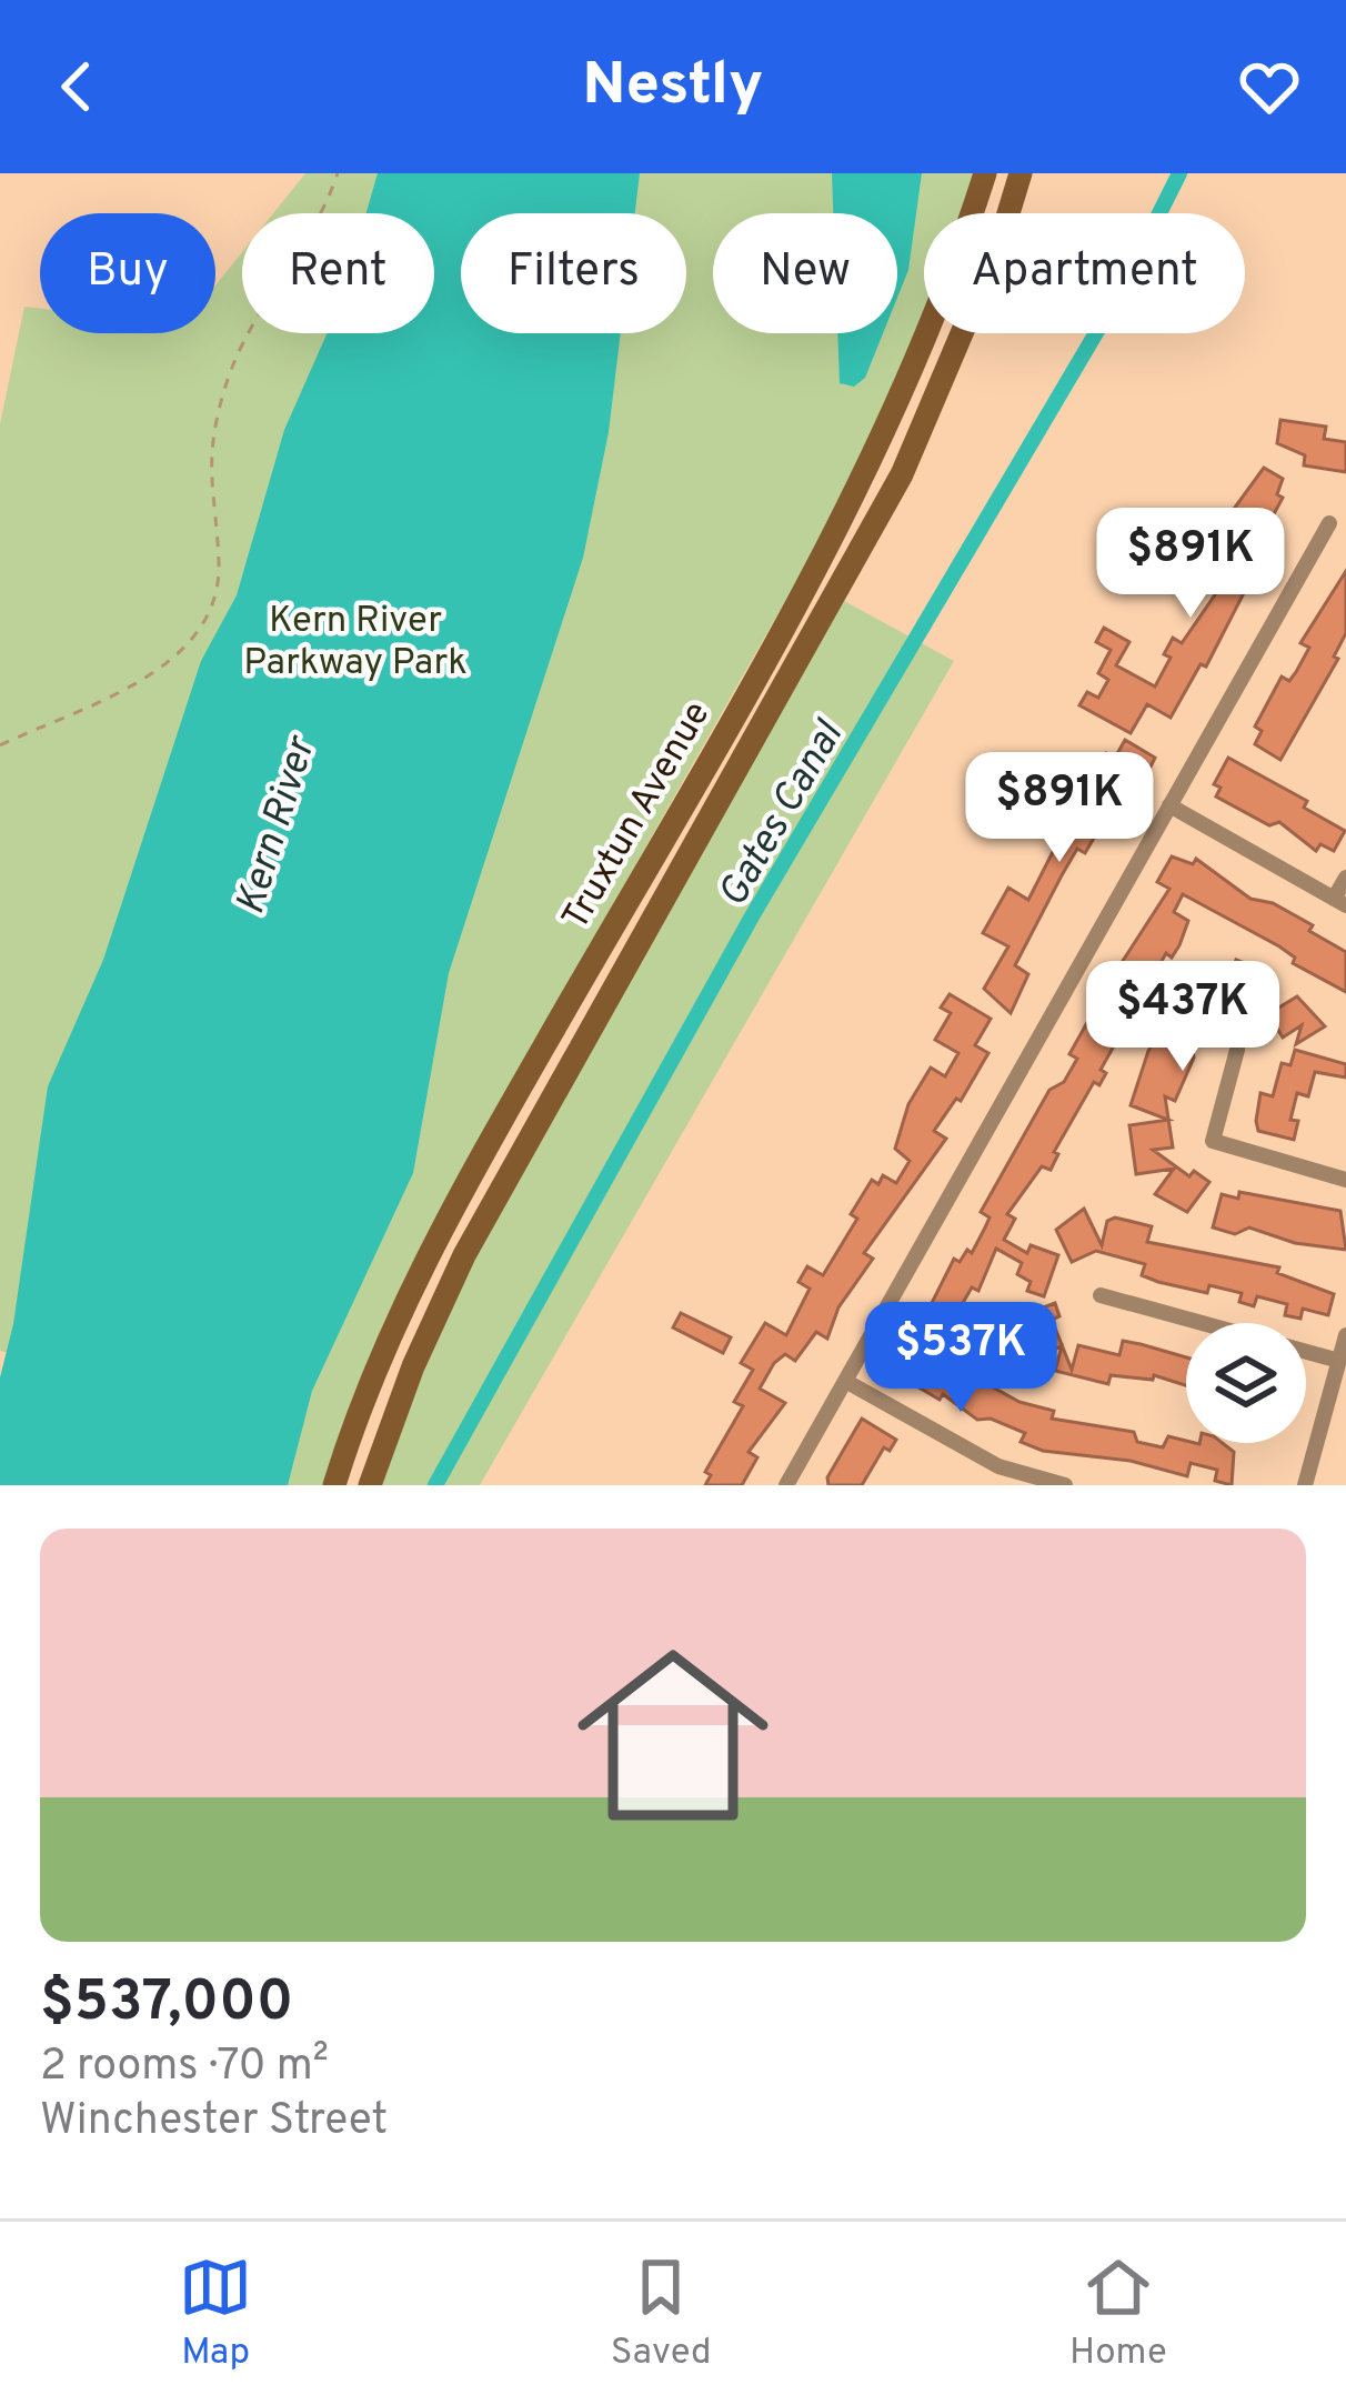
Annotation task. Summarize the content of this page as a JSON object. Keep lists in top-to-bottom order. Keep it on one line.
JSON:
{"streets":{"main road":["Truxtun Avenue"]},"water":["Gates Canal","Kern River"],"parks":["Kern River Parkway Park"],"page":{"header":"Nestly","chip":["Buy","Rent","Filters","New","Apartment"],"price":["$891K","$891K","$437K","$537K"],"list":[{"name":"$537,000","note":"2 rooms · 70 m² · Winchester Street"}],"tabs":["Map","Saved","Home"]}}
